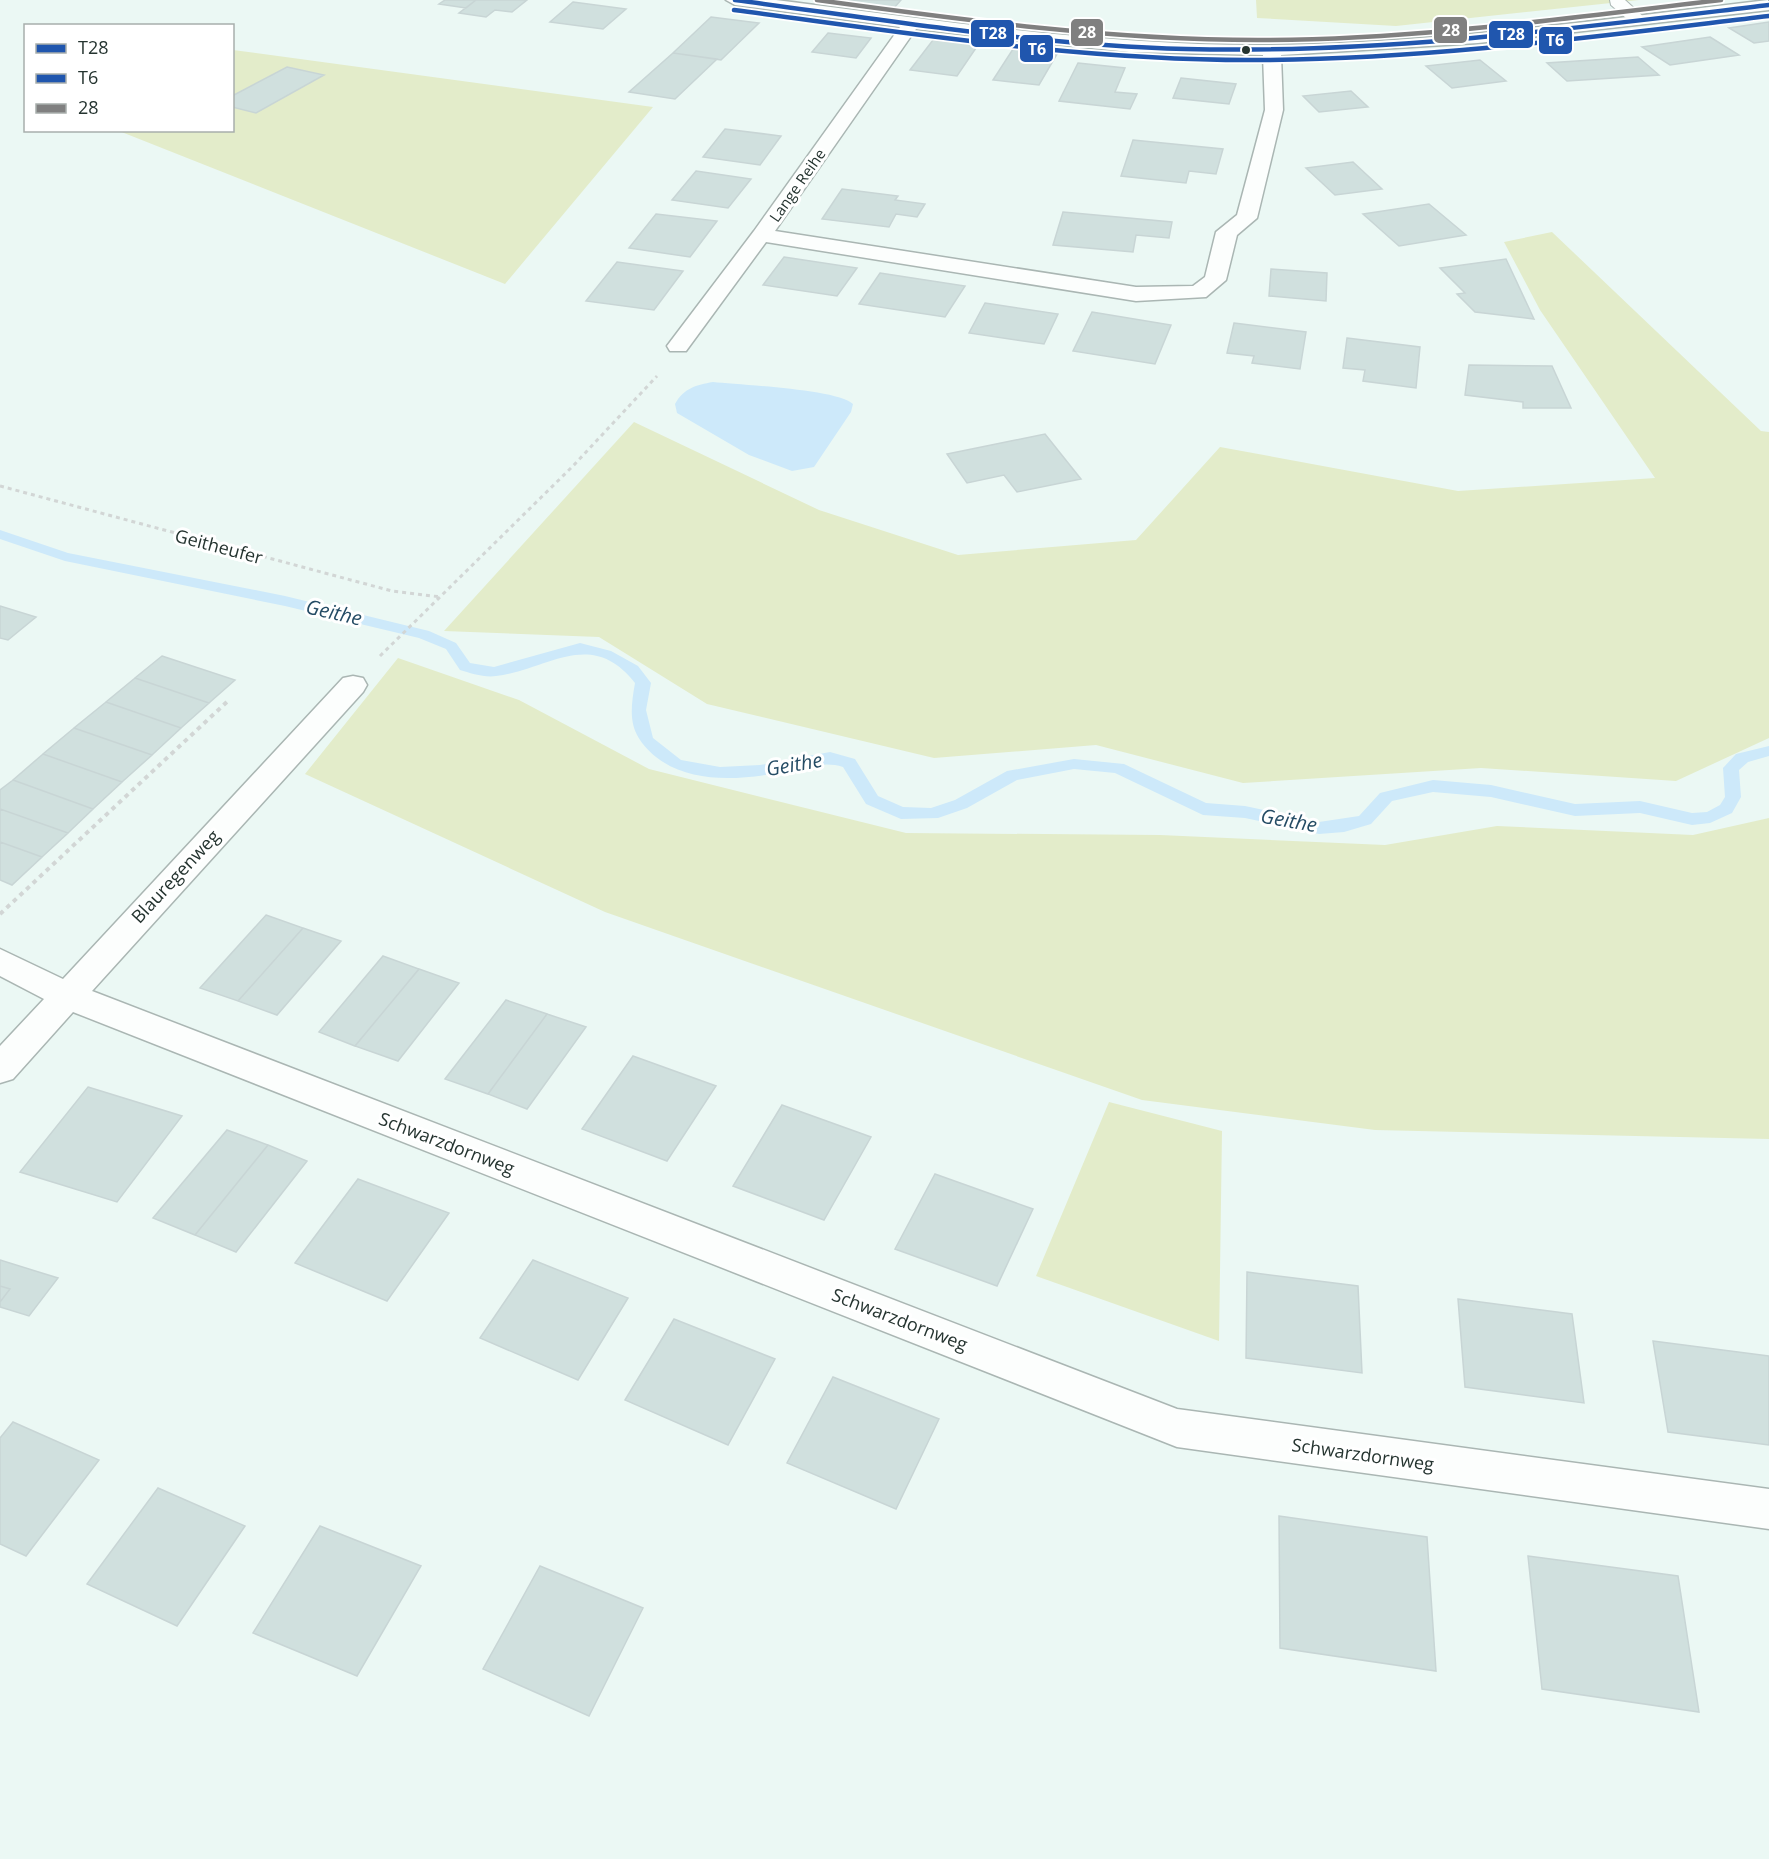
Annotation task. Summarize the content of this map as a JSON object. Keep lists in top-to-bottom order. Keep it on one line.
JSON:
{"streets":{"street":["Lange Reihe","Blauregenweg","Schwarzdornweg"],"path":["Geitheufer"]},"crossings":[["Blauregenweg","Schwarzdornweg"]],"water":["Geithe"],"lines":["transit line T28","transit line 28","transit line T6"],"legend":["T28","T6","28"]}
